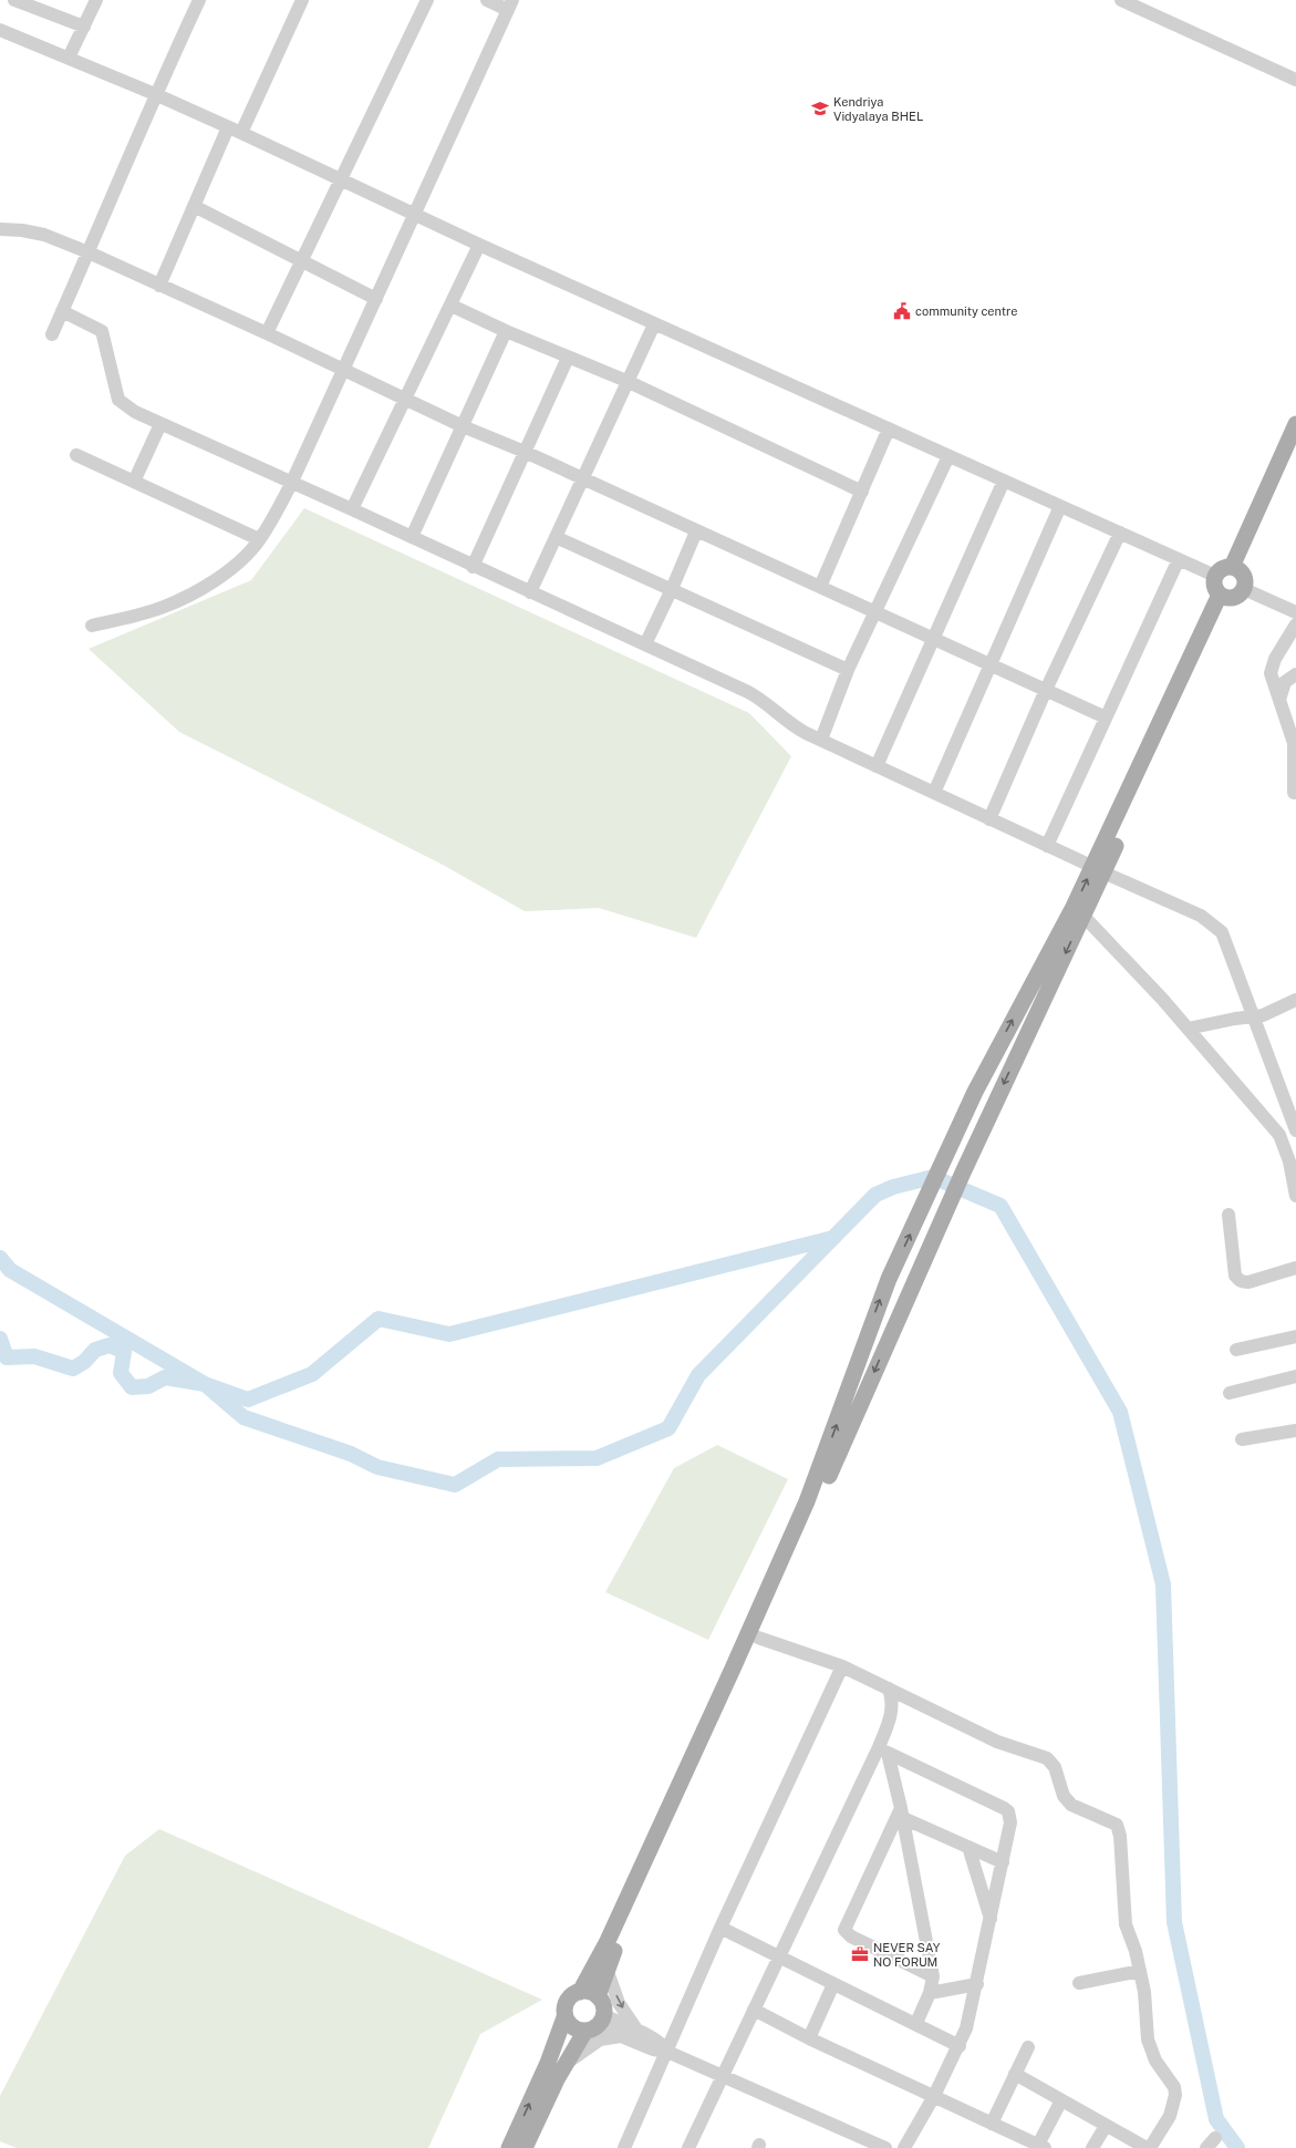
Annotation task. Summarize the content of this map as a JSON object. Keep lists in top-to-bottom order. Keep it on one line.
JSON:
{"places":{"school or university":["Kendriya Vidyalaya BHEL"],"public building":["community centre"],"office":["NEVER SAY NO FORUM"]}}
